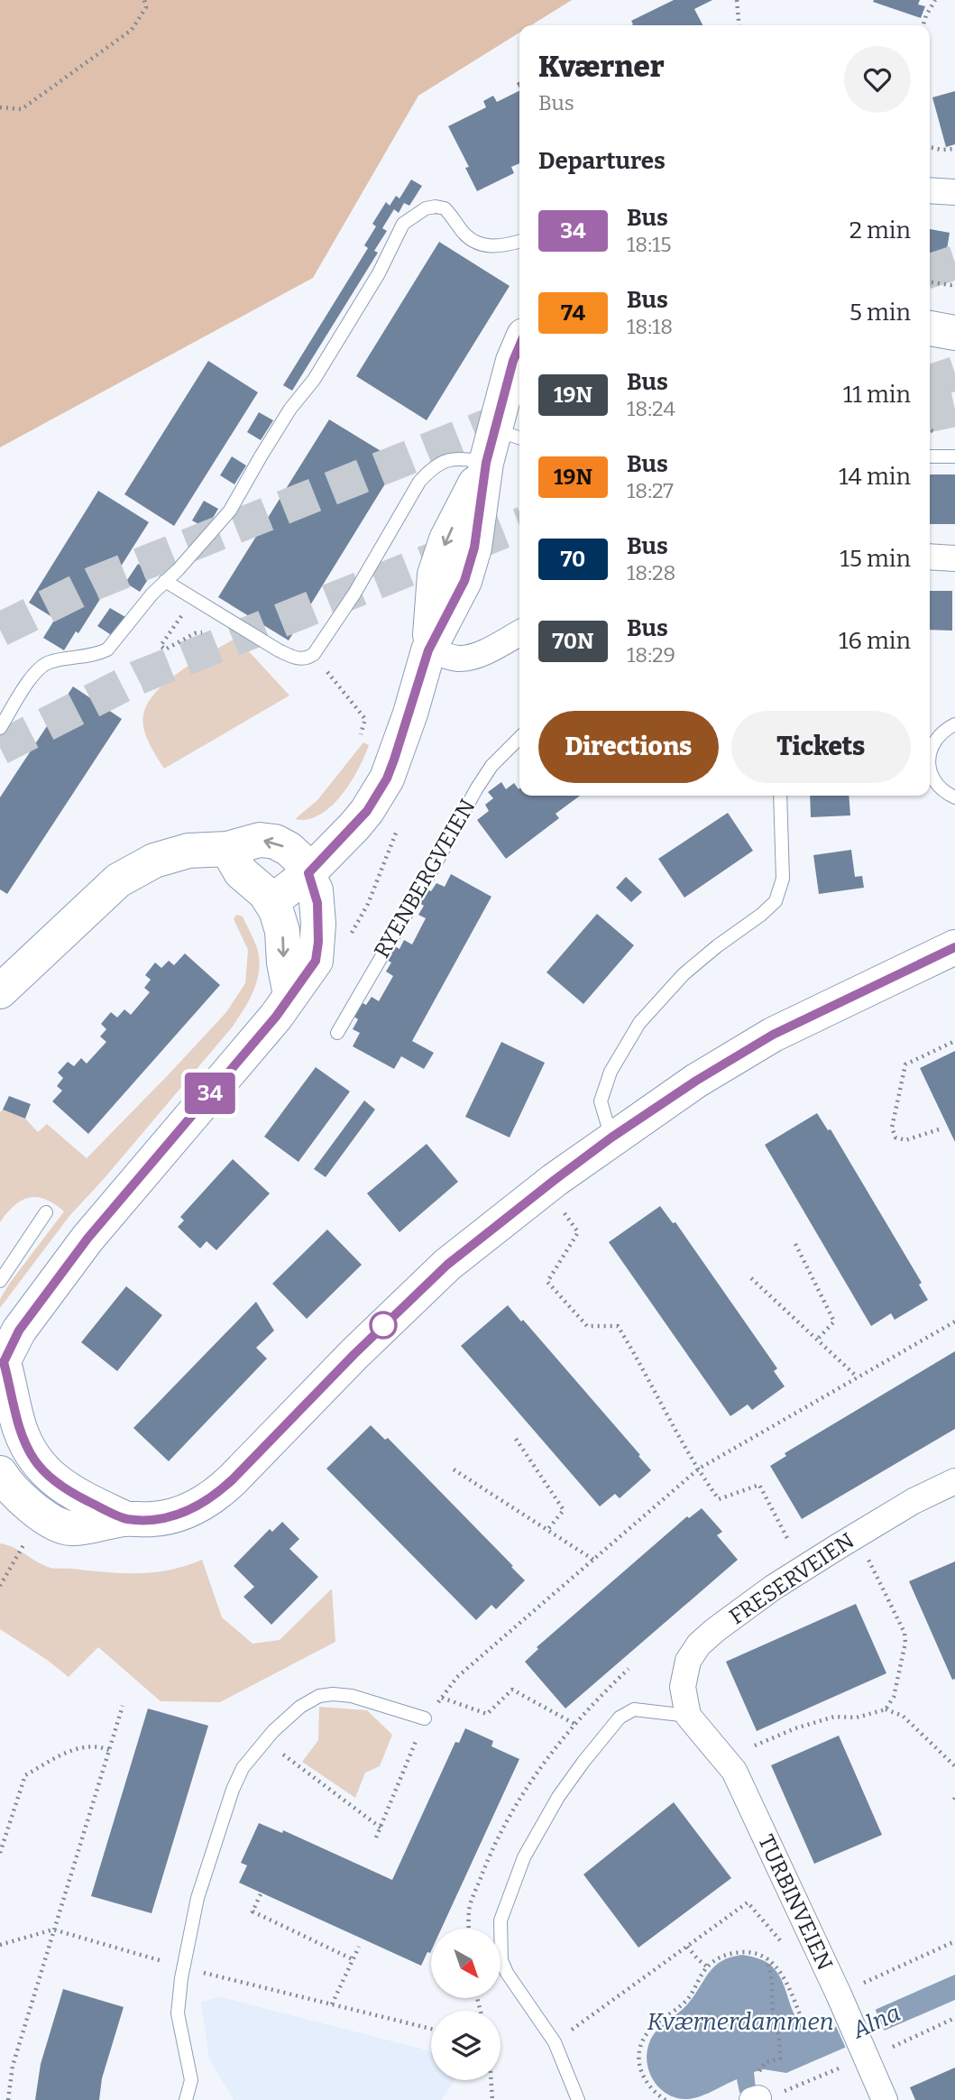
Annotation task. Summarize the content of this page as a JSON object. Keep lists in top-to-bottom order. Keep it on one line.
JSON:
{"streets":{"street":["FRESERVEIEN","TURBINVEIEN"],"lane":["RYENBERGVEIEN"]},"crossings":[["FRESERVEIEN","TURBINVEIEN"]],"water":["Kværnerdammen","Alna"],"lines":["bus line 34"],"north":"bottom right","page":{"on_map":"34","heading":[["Kværner","Bus"],"Departures"],"list":[{"mark":"34","name":"Bus","note":"18:15","value":"2 min"},{"mark":"74","name":"Bus","note":"18:18","value":"5 min"},{"mark":"19N","name":"Bus","note":"18:24","value":"11 min"},{"mark":"19N","name":"Bus","note":"18:27","value":"14 min"},{"mark":"70","name":"Bus","note":"18:28","value":"15 min"},{"mark":"70N","name":"Bus","note":"18:29","value":"16 min"}],"buttons":["Directions","Tickets"]}}
